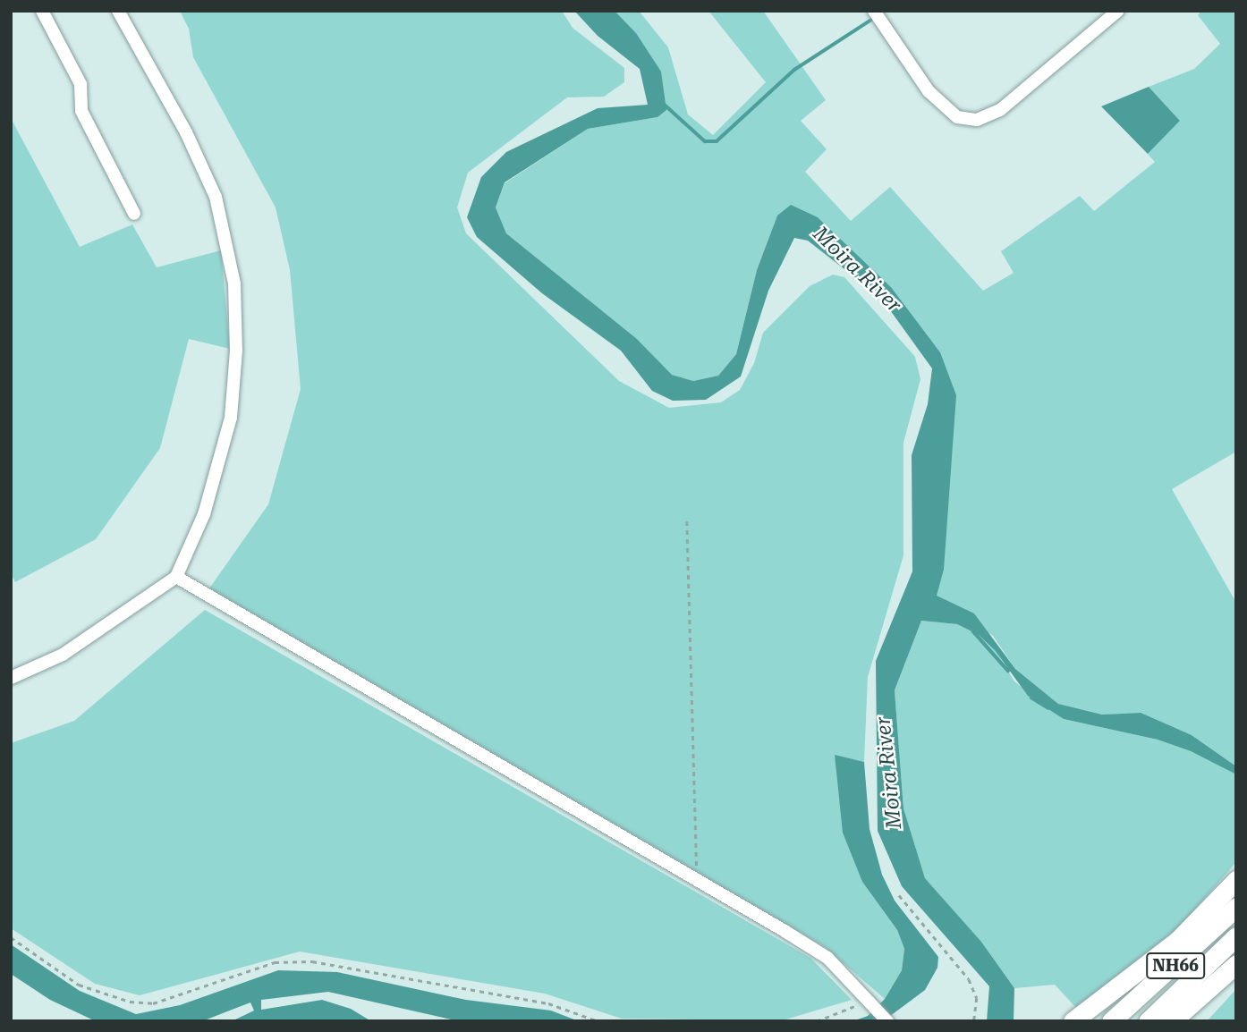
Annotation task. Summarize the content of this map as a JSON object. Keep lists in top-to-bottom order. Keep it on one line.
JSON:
{"streets":{"highway":["NH66"]},"water":["Moira River"]}
